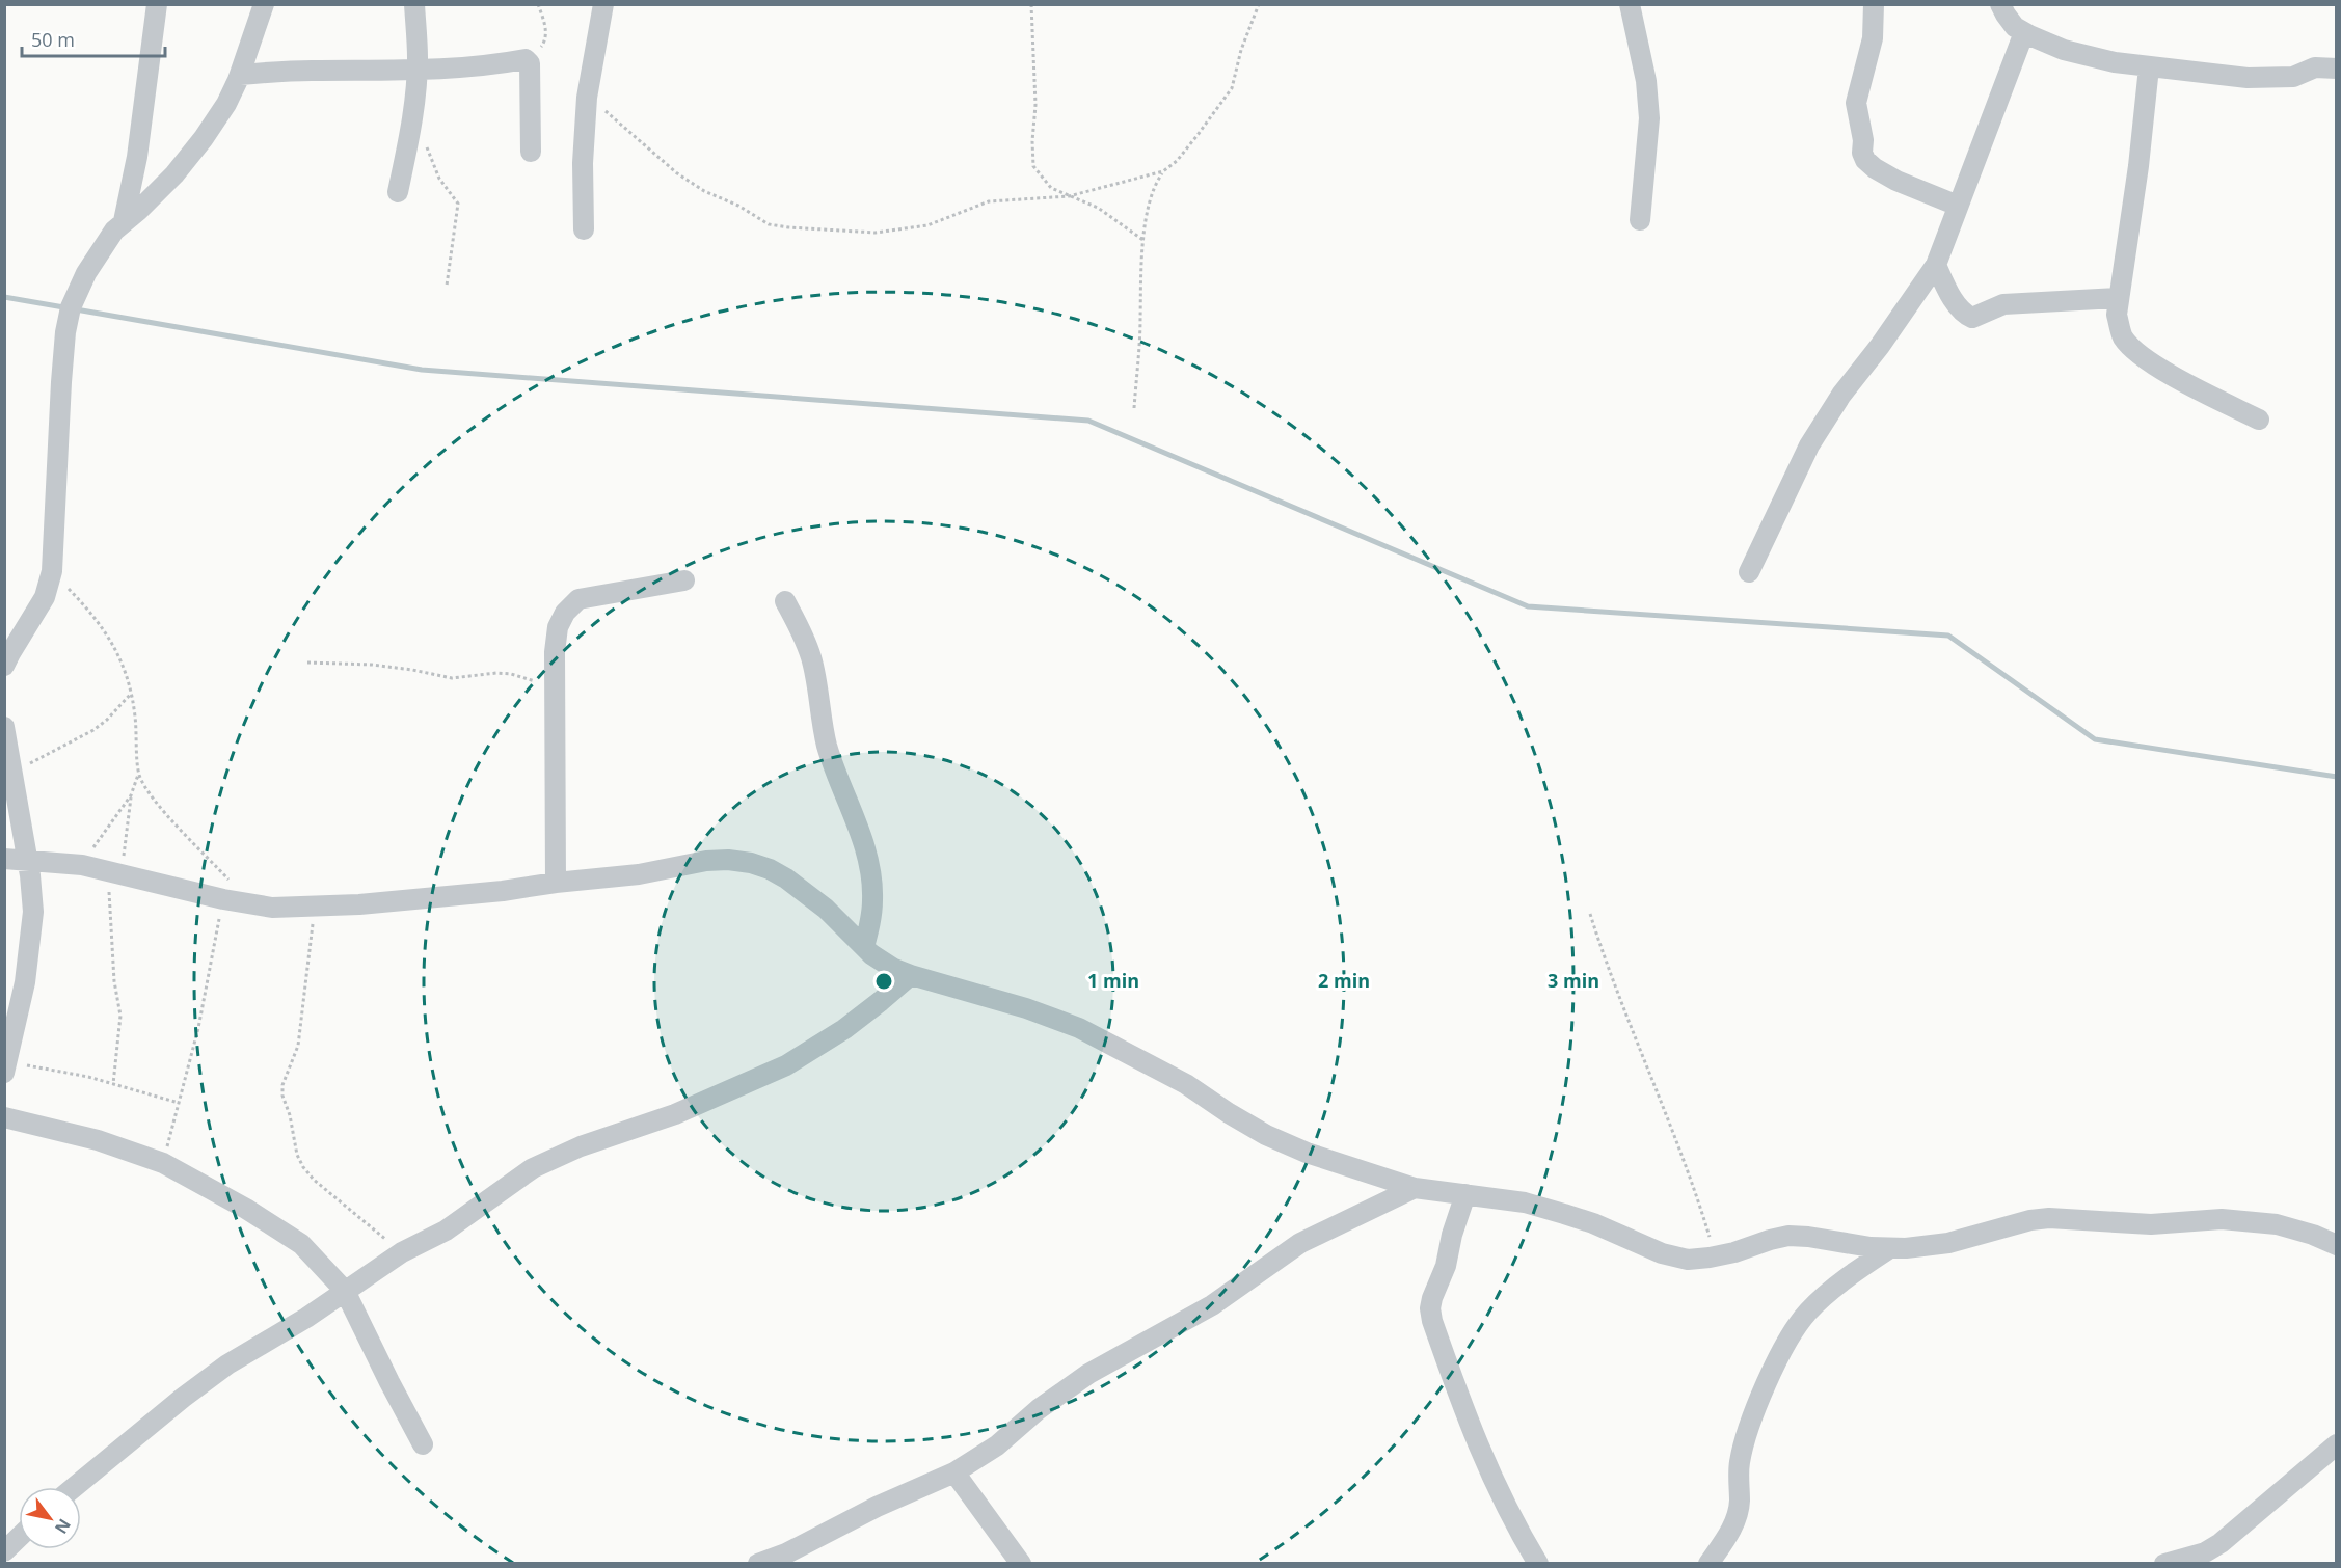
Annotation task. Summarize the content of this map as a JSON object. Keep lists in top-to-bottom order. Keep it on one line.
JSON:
{"scale_bar":"50 m","north":"bottom right","rings":["1 min","2 min","3 min"]}
